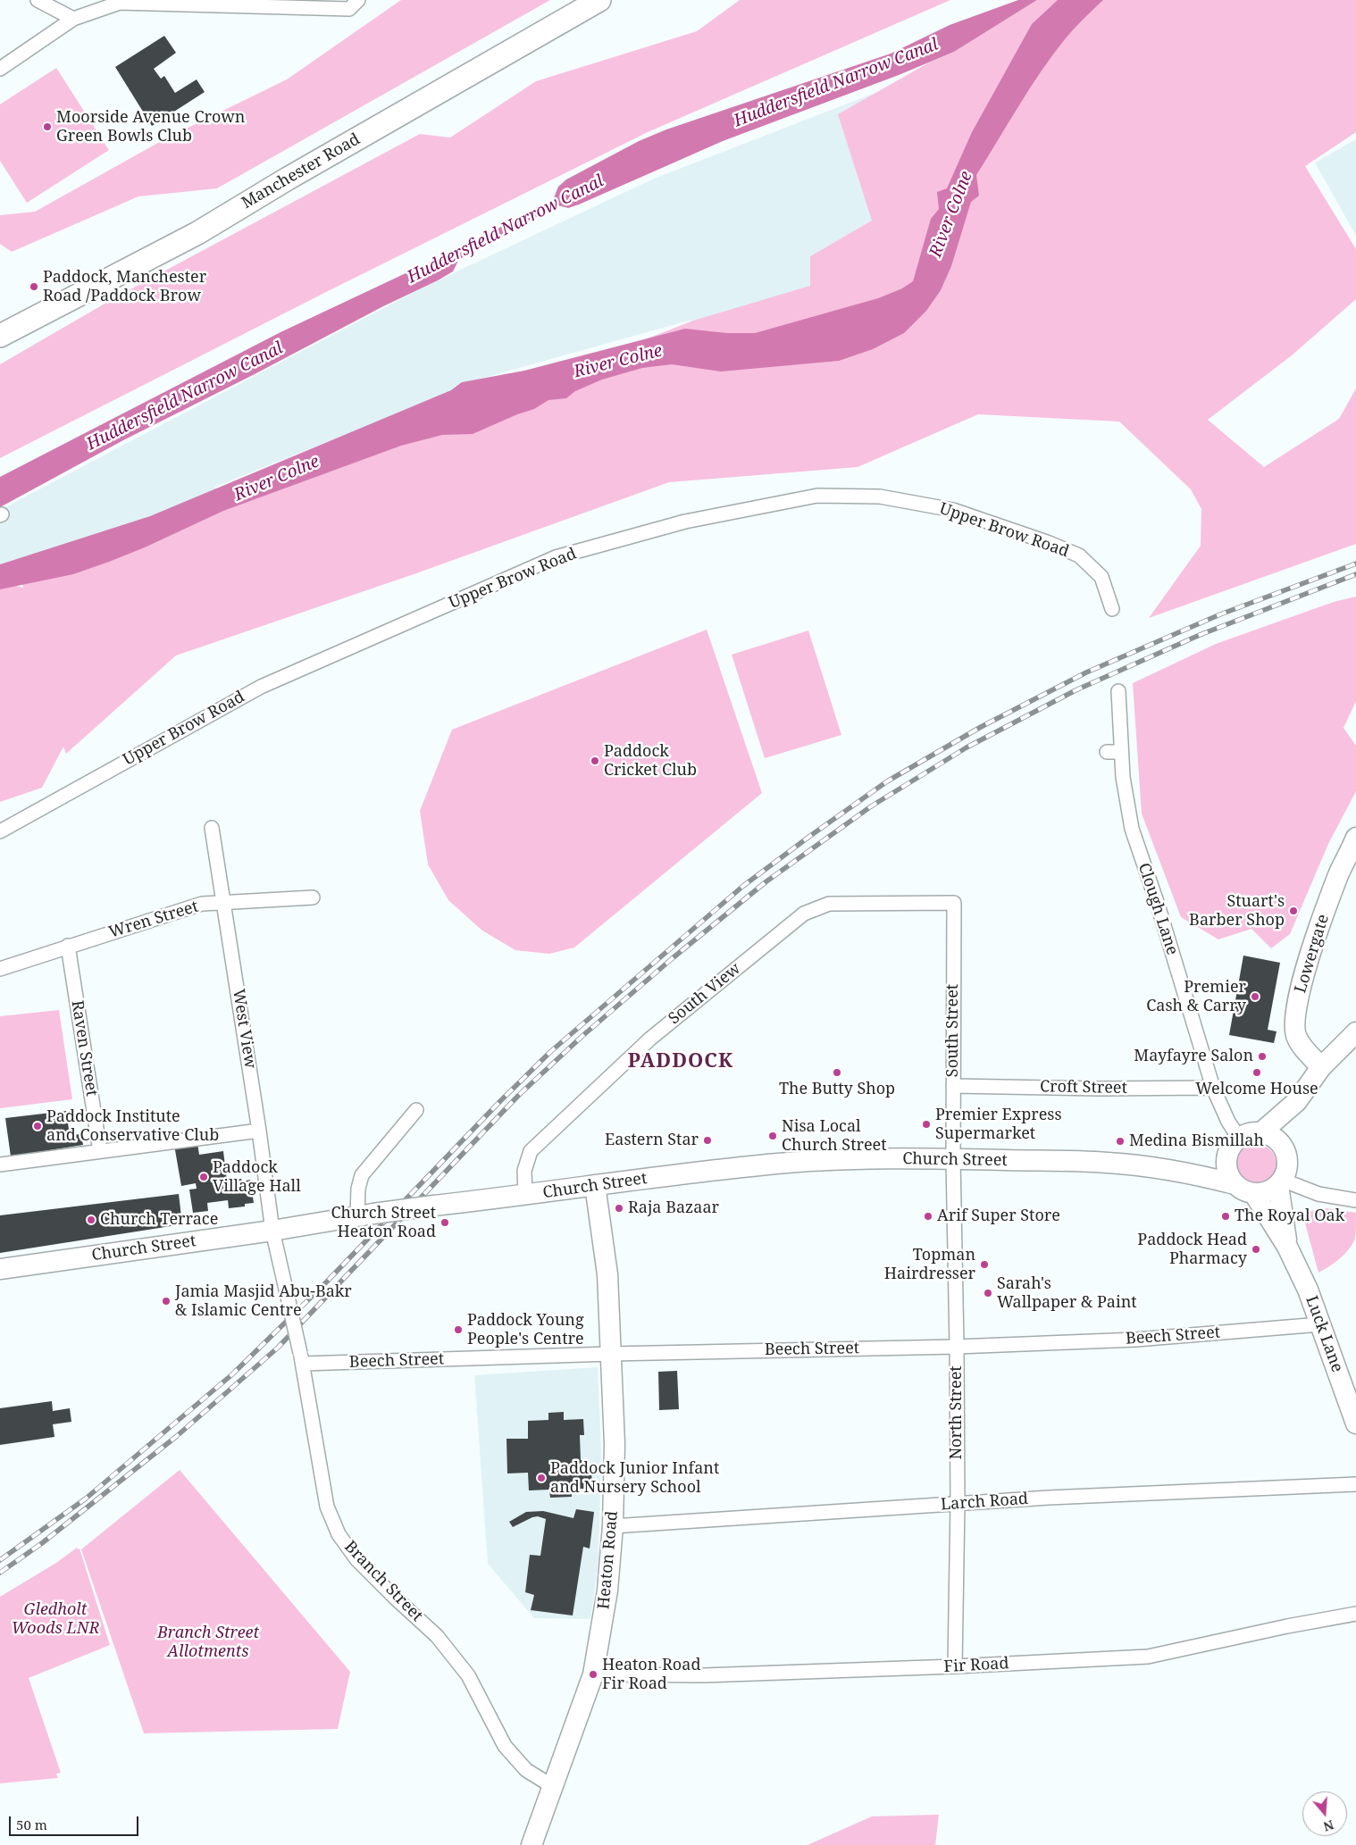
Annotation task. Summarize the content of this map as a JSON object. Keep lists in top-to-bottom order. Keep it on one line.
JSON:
{"streets":{"main road":["Manchester Road"],"street":["Upper Brow Road","Clough Lane","Wren Street","Lowergate","South View","West View","South Street","Raven Street","Croft Street","Church Street","Luck Lane","Beech Street","North Street","Larch Road","Heaton Road","Branch Street","Fir Road"]},"crossings":[["Clough Lane","Croft Street"],["Clough Lane","Church Street"],["Clough Lane","Luck Lane"],["Wren Street","West View"],["Wren Street","Raven Street"],["South View","South Street"],["South View","Church Street"],["West View","Church Street"],["West View","Branch Street"],["South Street","Croft Street"],["South Street","Church Street"],["South Street","North Street"],["Church Street","Luck Lane"],["Church Street","North Street"],["Church Street","Heaton Road"],["Church Street","Branch Street"],["Luck Lane","Beech Street"],["Beech Street","North Street"],["Beech Street","Heaton Road"],["Beech Street","Branch Street"],["North Street","Larch Road"],["North Street","Fir Road"],["Larch Road","Heaton Road"],["Heaton Road","Branch Street"],["Heaton Road","Fir Road"]],"districts":["PADDOCK"],"water":["Huddersfield Narrow Canal","River Colne"],"parks":["Gledholt Woods LNR","Branch Street Allotments"],"places":["Moorside Avenue Crown Green Bowls Club","Paddock, Manchester Road /Paddock Brow","Paddock Cricket Club","Stuart's Barber Shop","Premier Cash & Carry","Mayfayre Salon","The Butty Shop","Welcome House","Premier Express Supermarket","Paddock Institute and Conservative Club","Nisa Local Church Street","Eastern Star","Medina Bismillah","Paddock Village Hall","Raja Bazaar","Arif Super Store","The Royal Oak","Church Terrace","Church Street Heaton Road","Paddock Head Pharmacy","Topman Hairdresser","Sarah's Wallpaper & Paint","Jamia Masjid Abu-Bakr & Islamic Centre","Paddock Young People's Centre","Paddock Junior Infant and Nursery School","Heaton Road Fir Road"],"scale_bar":"50 m","north":"bottom"}
